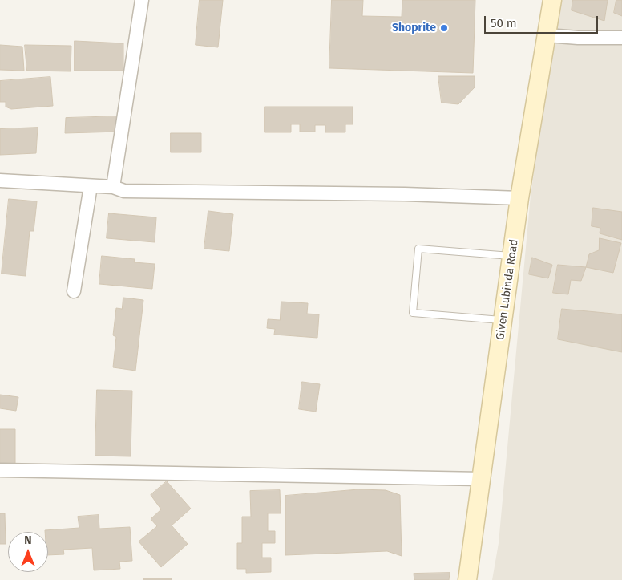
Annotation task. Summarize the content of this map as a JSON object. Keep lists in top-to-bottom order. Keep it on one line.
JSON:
{"streets":{"street":["Given Lubinda Road"]},"places":["Shoprite"],"scale_bar":"50 m","north":"top"}
